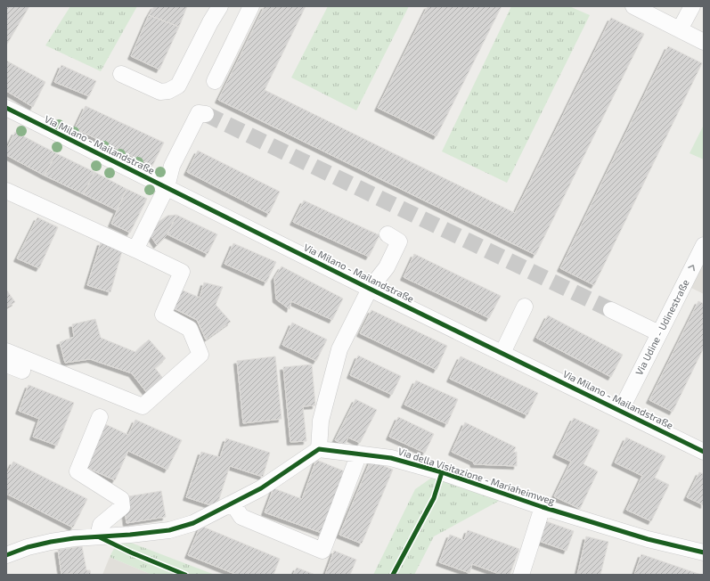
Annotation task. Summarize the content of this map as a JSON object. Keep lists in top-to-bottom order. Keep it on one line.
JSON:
{"streets":{"street":["Via Milano - Mailandstraße","Via Udine - Udinestraße","Via della Visitazione - Mariaheimweg"]},"crossings":[["Via Milano - Mailandstraße","Via Udine - Udinestraße"],["Via Milano - Mailandstraße","Via della Visitazione - Mariaheimweg"]],"one_way":["Via Udine - Udinestraße"]}
